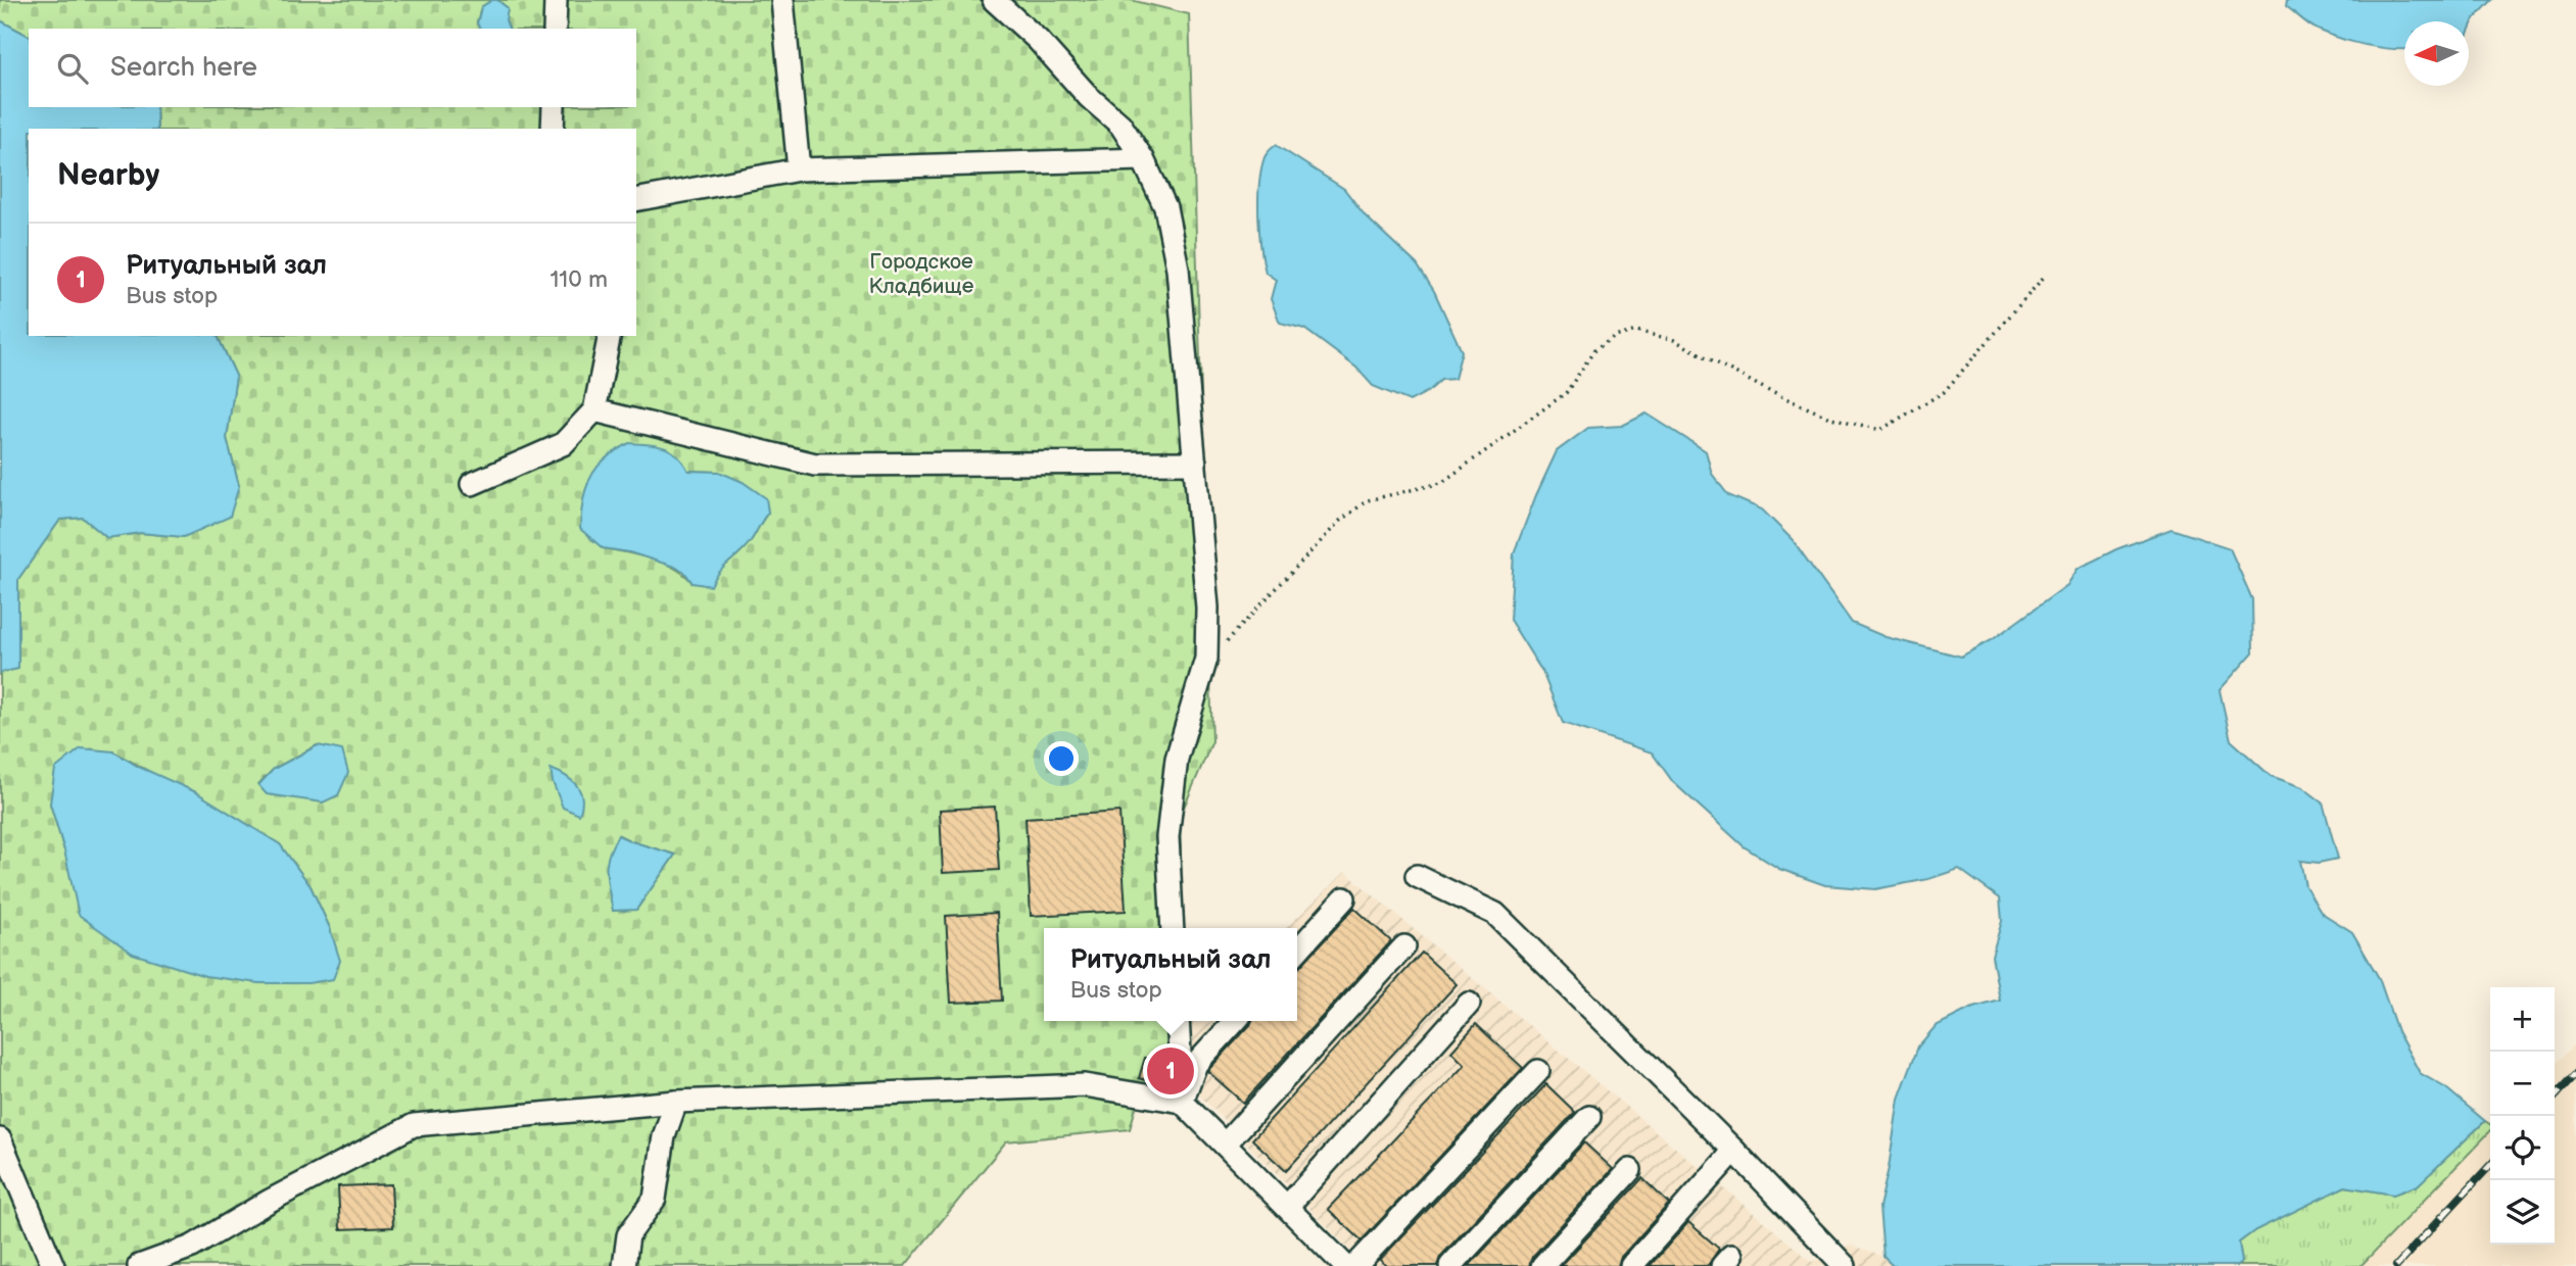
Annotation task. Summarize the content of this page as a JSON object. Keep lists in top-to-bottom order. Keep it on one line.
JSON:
{"parks":["Городское Кладбище"],"north":"left","page":{"search":"Search here","heading":"Nearby","list":[{"mark":"1","name":"Ритуальный зал","note":"Bus stop","value":"110 m"}],"popup":["Ритуальный зал","Bus stop"],"map_buttons":["+","−"],"pins":"1"}}
